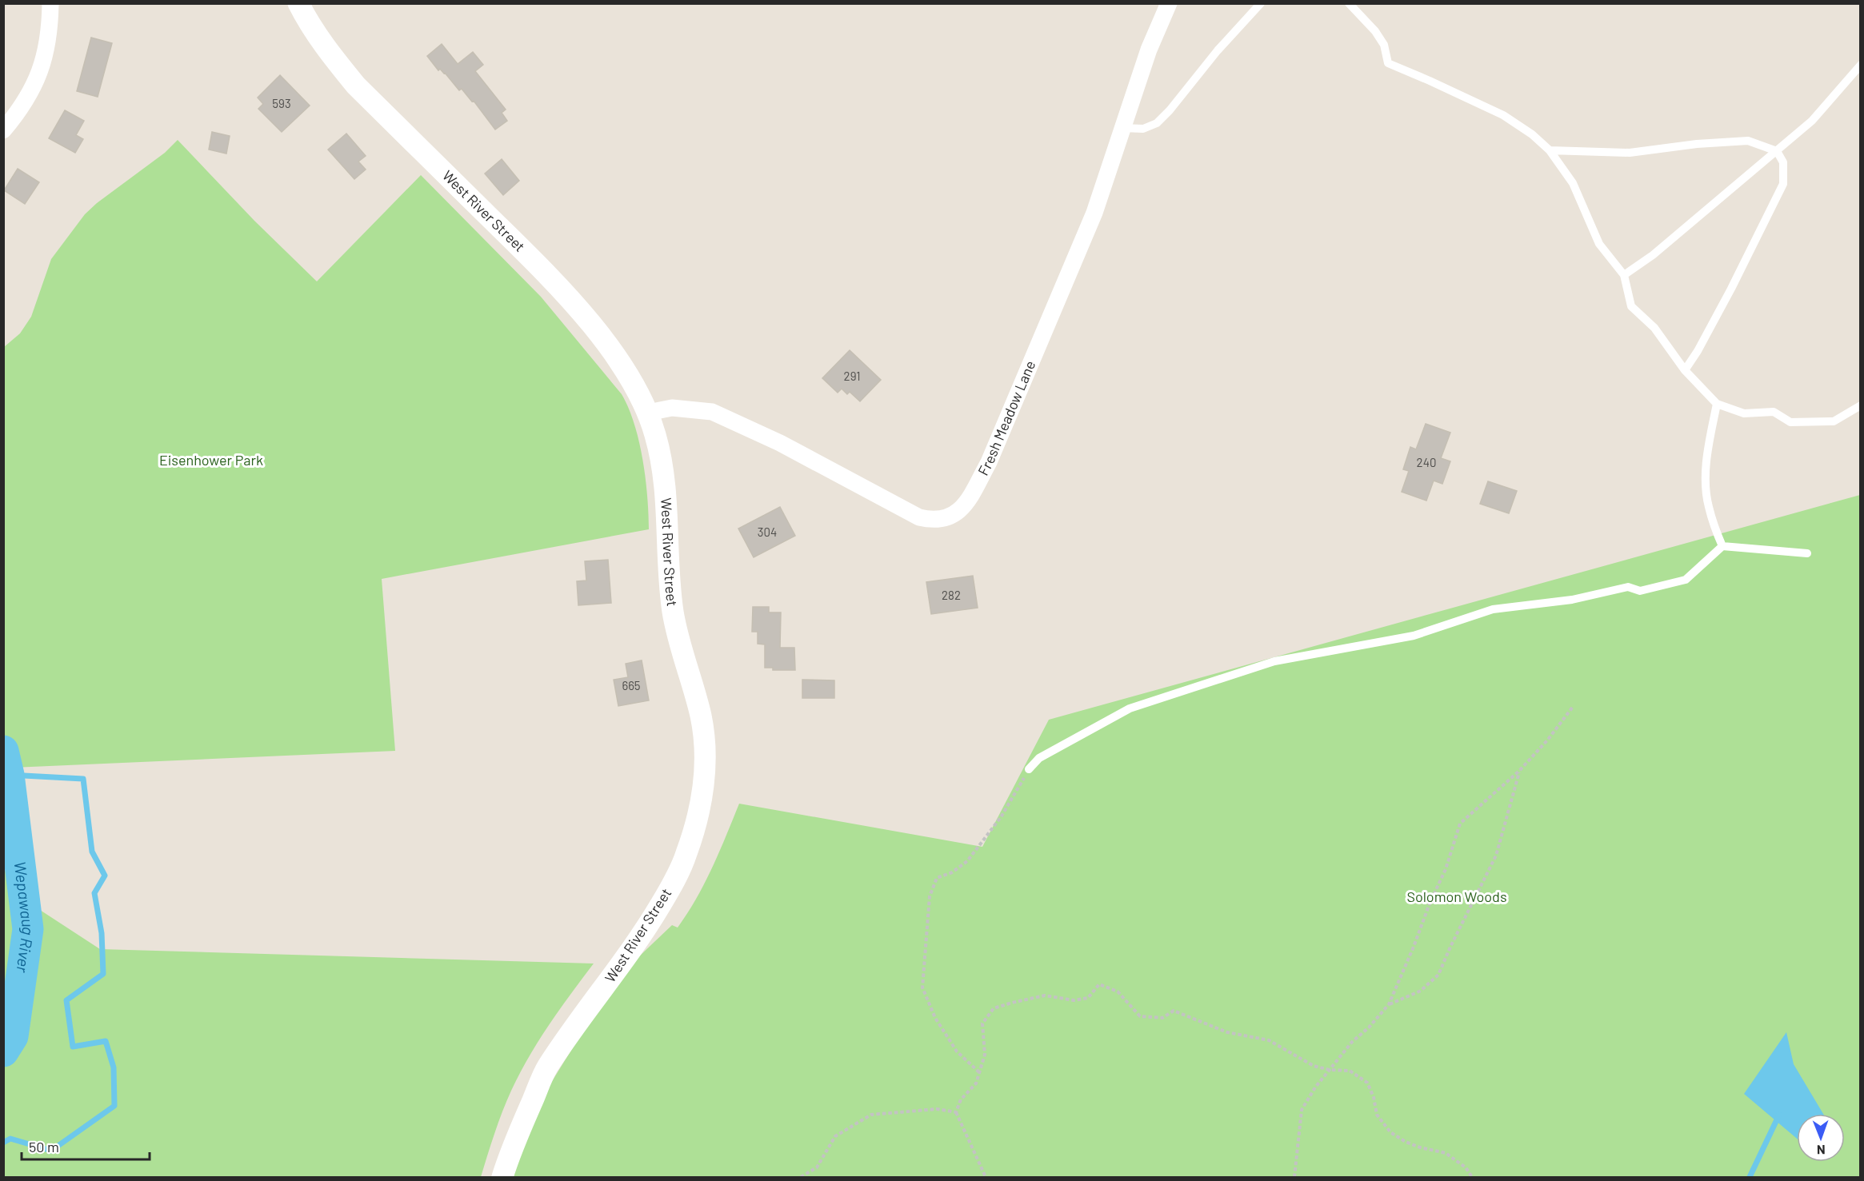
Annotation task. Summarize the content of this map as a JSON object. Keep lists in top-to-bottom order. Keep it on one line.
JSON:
{"streets":{"street":["West River Street","Fresh Meadow Lane"]},"crossings":[["West River Street","Fresh Meadow Lane"]],"water":["Wepawaug River"],"parks":["Eisenhower Park","Solomon Woods"],"house_numbers":["593","291","240","304","282","665"],"scale_bar":"50 m","north":"bottom"}
